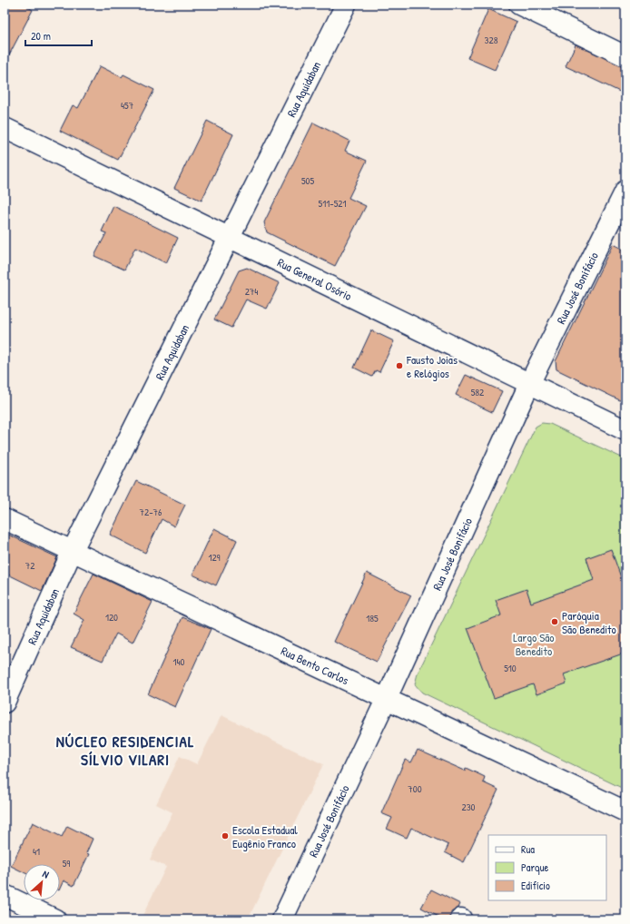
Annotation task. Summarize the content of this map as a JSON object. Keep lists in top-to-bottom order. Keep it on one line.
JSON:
{"streets":{"street":["Rua Aquidaban","Rua General Osório","Rua José Bonifácio","Rua Bento Carlos"]},"crossings":[["Rua Aquidaban","Rua General Osório"],["Rua Aquidaban","Rua Bento Carlos"],["Rua General Osório","Rua José Bonifácio"],["Rua José Bonifácio","Rua Bento Carlos"]],"districts":["NÚCLEO RESIDENCIAL SÍLVIO VILARI"],"parks":["Largo São Benedito"],"places":["Fausto Joias e Relógios","Paróquia São Benedito","Escola Estadual Eugênio Franco"],"house_numbers":["328","457","505","511-521","274","582","72-76","129","72","120","185","140","510","700","230","41","59"],"legend":["Rua","Parque","Edifício"],"scale_bar":"20 m","north":"top right"}
